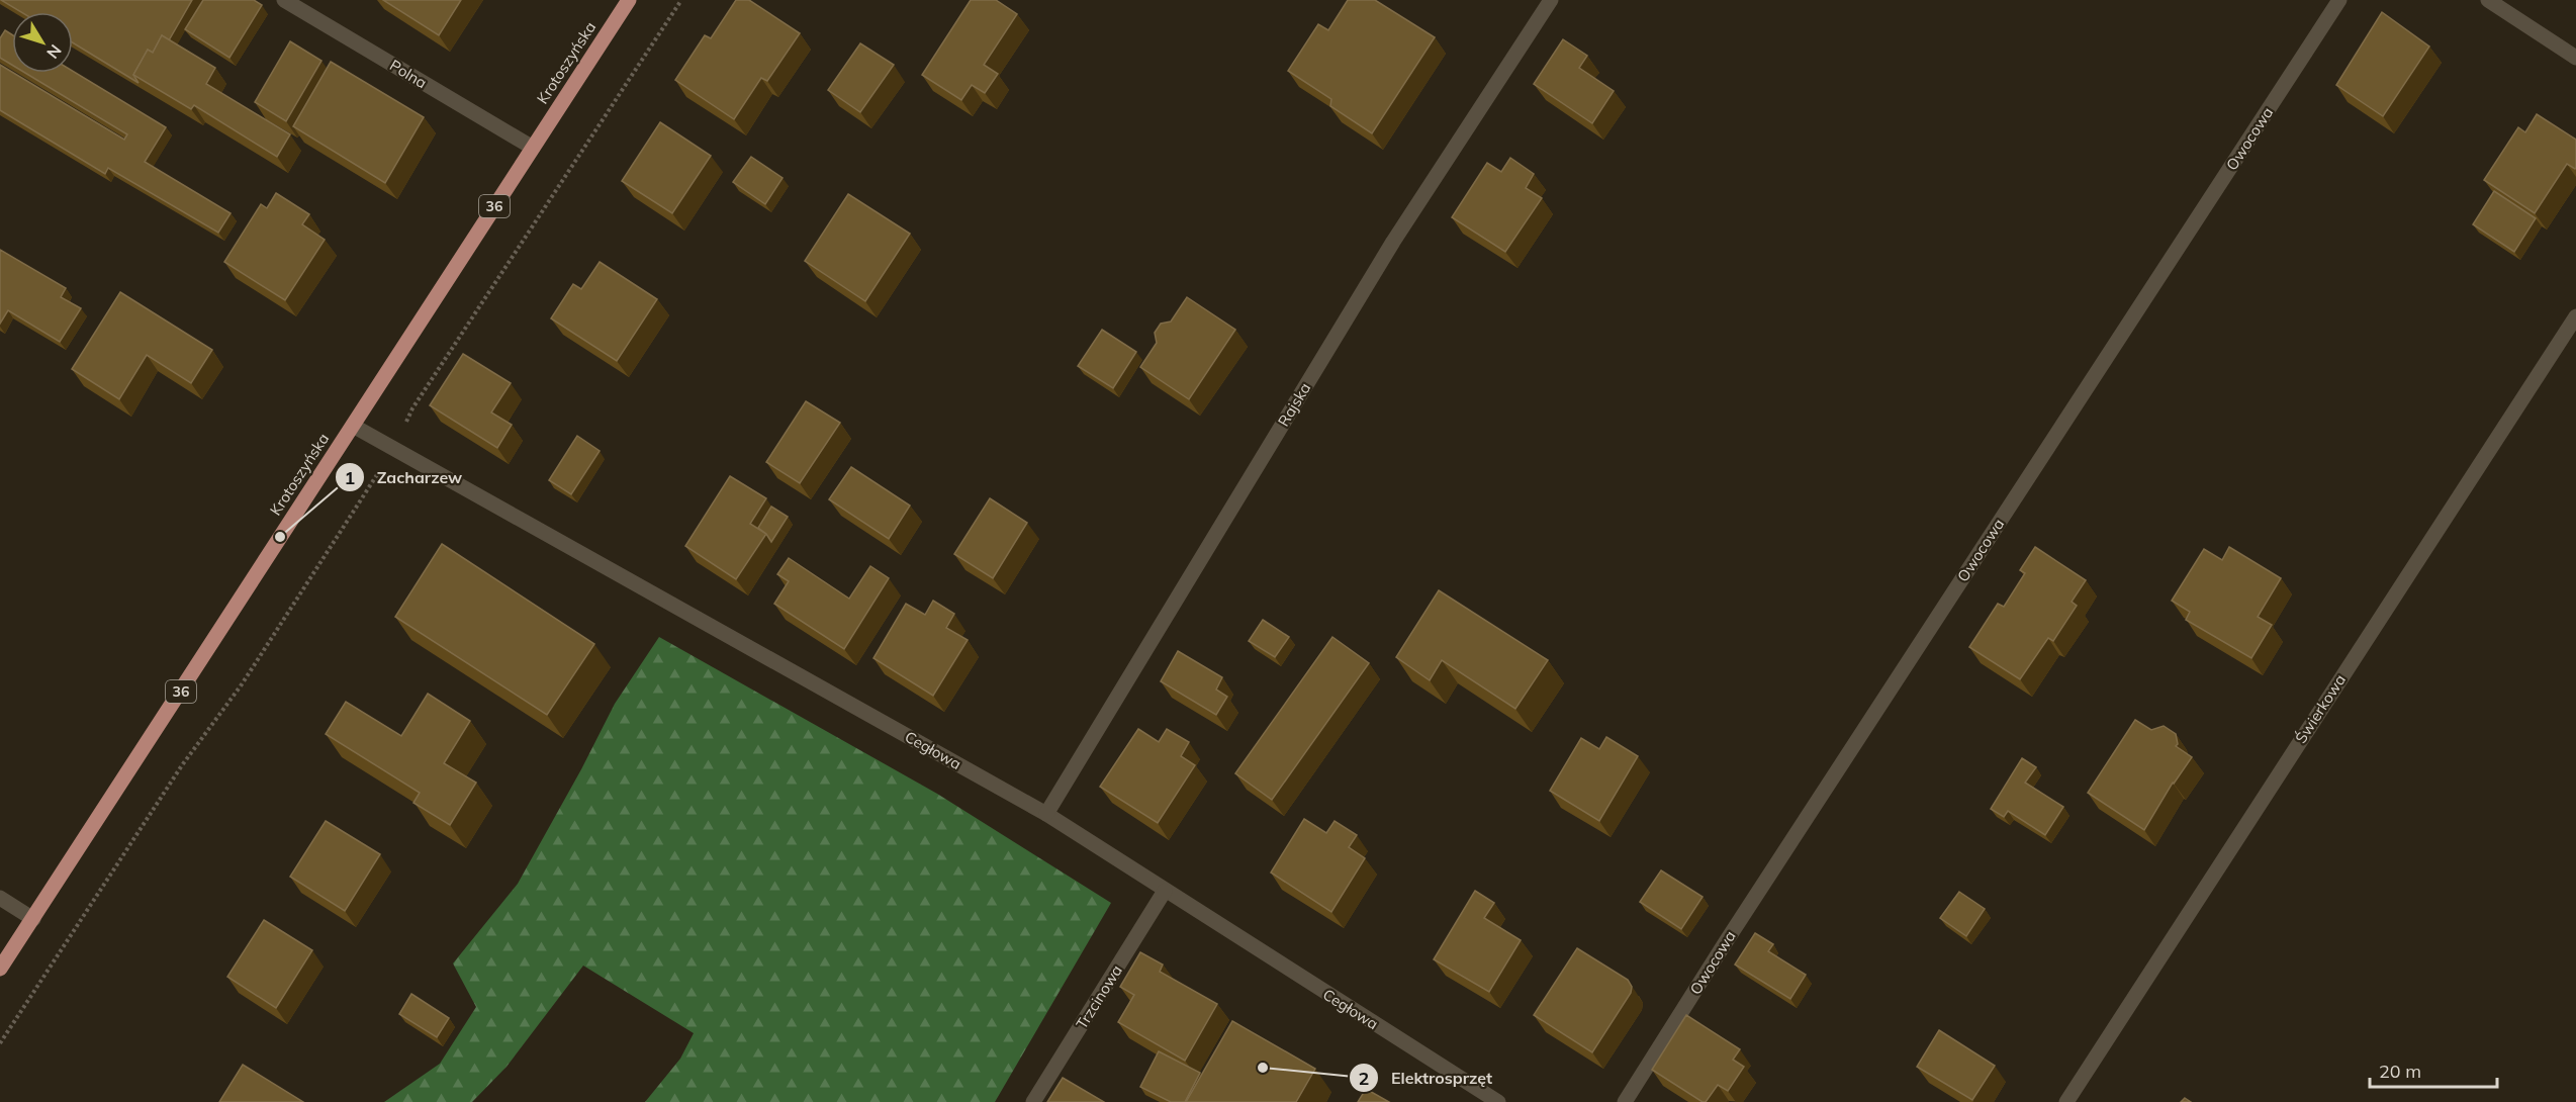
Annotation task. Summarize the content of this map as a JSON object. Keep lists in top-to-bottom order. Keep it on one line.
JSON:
{"streets":{"main road":["Krotoszyńska","36"],"street":["Polna","Owocowa","Rajska","Świerkowa","Cegłowa","Trzcinowa"]},"crossings":[["Krotoszyńska","Polna"],["Krotoszyńska","Cegłowa"],["Rajska","Cegłowa"],["Cegłowa","Trzcinowa"]],"places":["Zacharzew","Elektrosprzęt"],"scale_bar":"20 m","north":"bottom right"}
